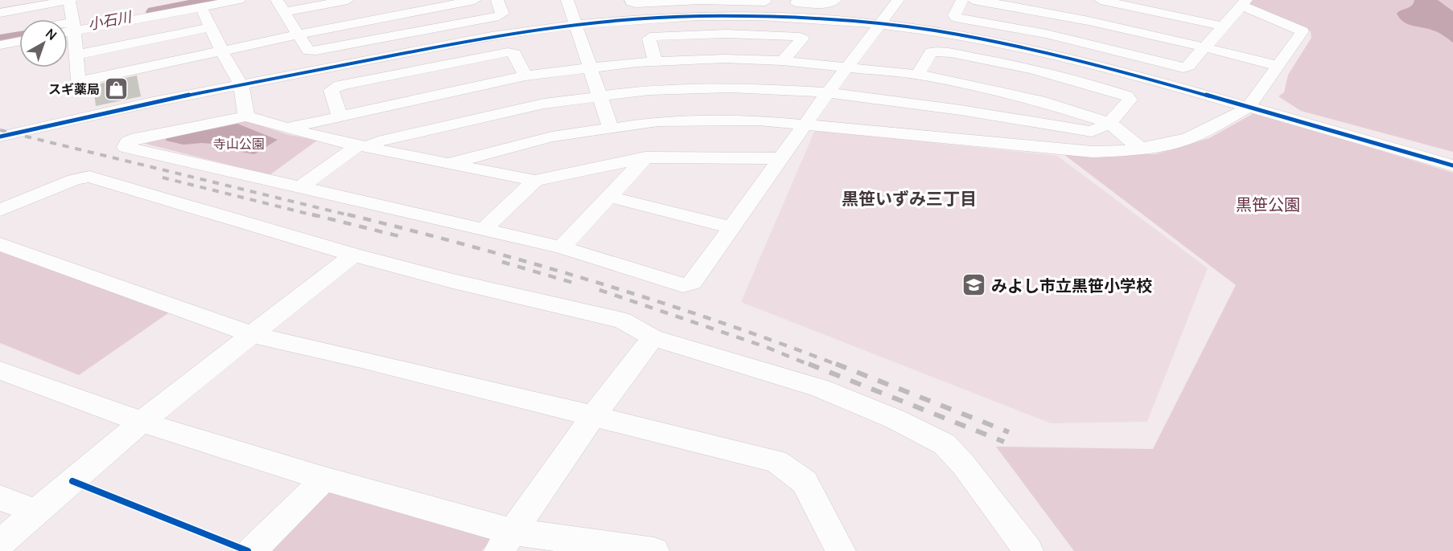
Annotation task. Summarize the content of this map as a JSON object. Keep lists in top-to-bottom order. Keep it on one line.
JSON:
{"districts":["黒笹いずみ三丁目"],"water":["小石川"],"parks":["寺山公園","黒笹公園"],"places":{"shop":["スギ薬局"],"school or university":["みよし市立黒笹小学校"]},"north":"top right"}
